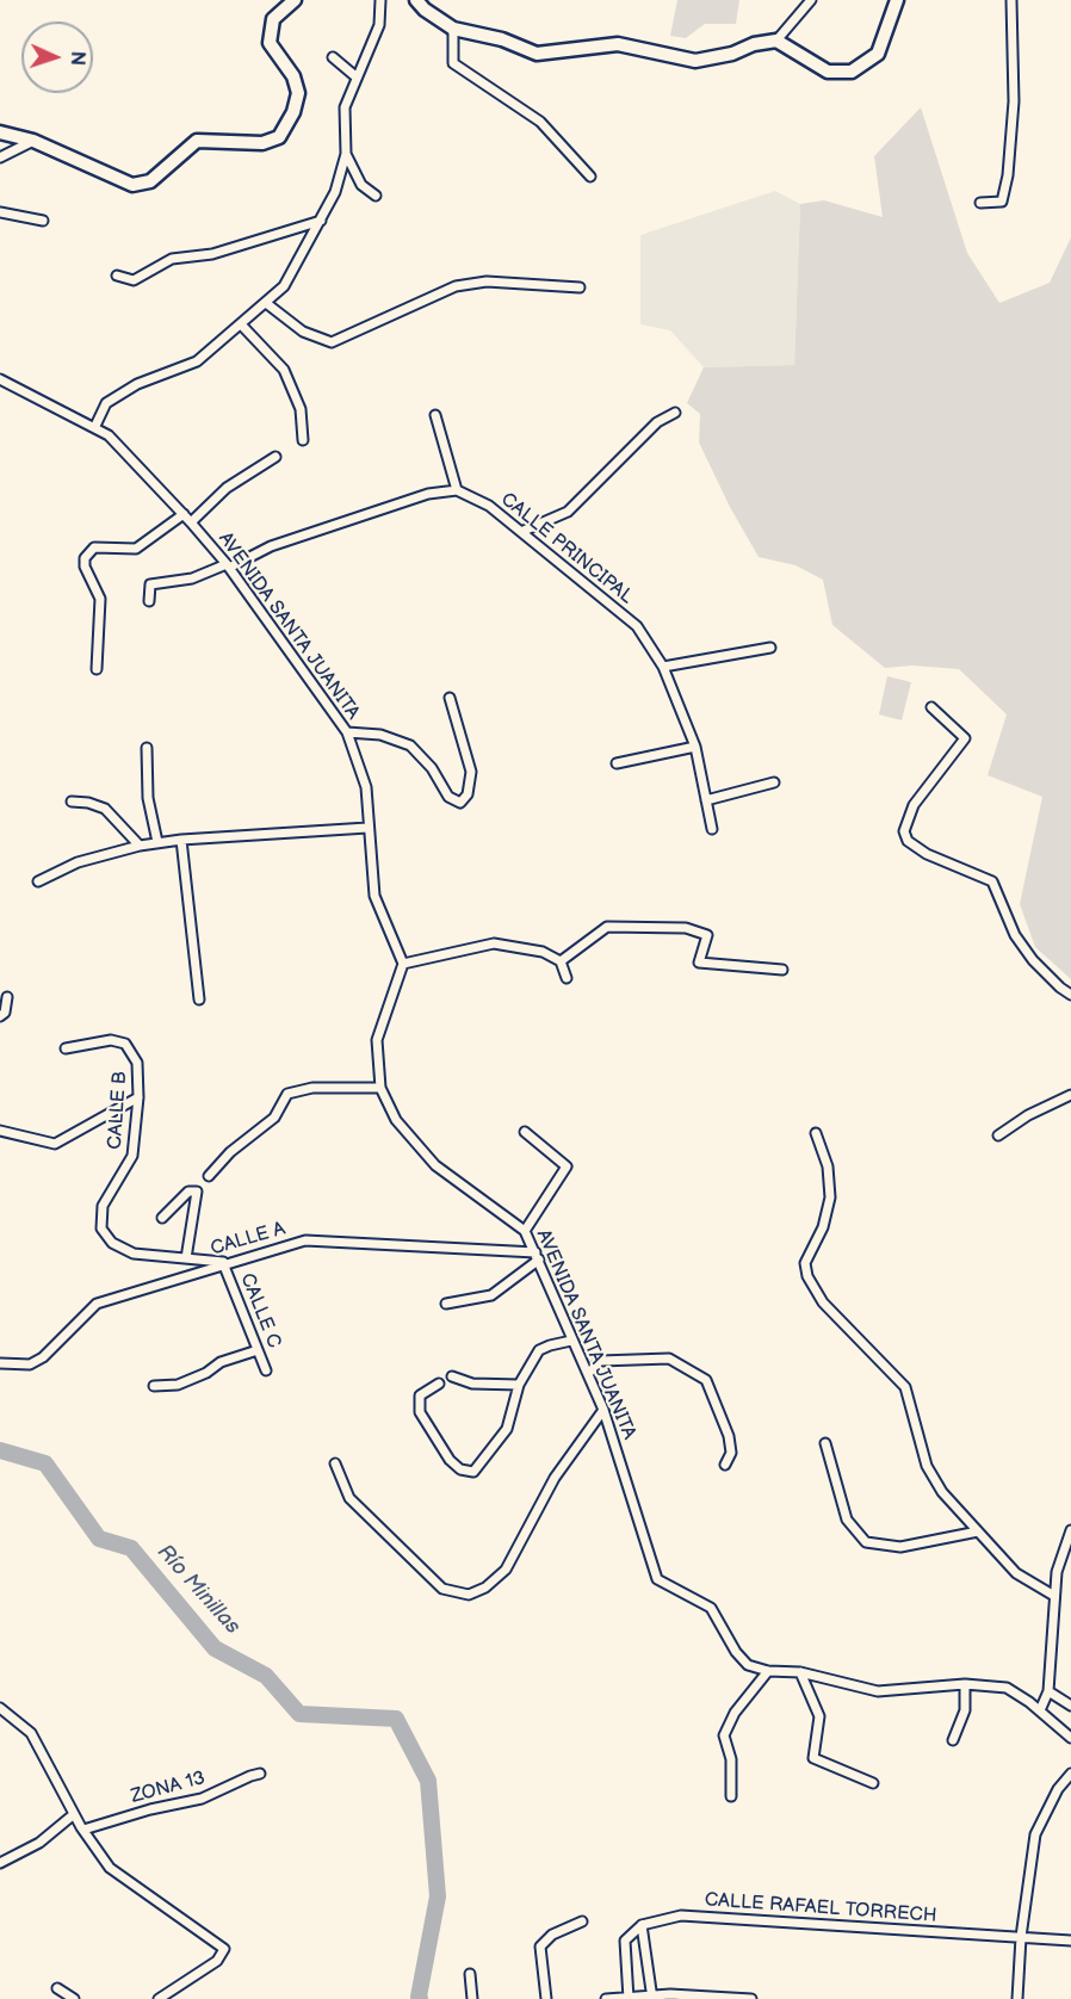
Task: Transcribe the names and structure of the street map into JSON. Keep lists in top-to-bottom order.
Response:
{
  "streets": {
    "street": [
      "CALLE PRINCIPAL",
      "AVENIDA SANTA JUANITA",
      "CALLE B",
      "CALLE A",
      "CALLE C",
      "ZONA 13",
      "CALLE RAFAEL TORRECH"
    ]
  },
  "crossings": [
    ["AVENIDA SANTA JUANITA", "CALLE A"],
    ["CALLE B", "CALLE A"],
    ["CALLE B", "CALLE C"],
    ["CALLE A", "CALLE C"]
  ],
  "water": ["Río Minillas"],
  "north": "right"
}
